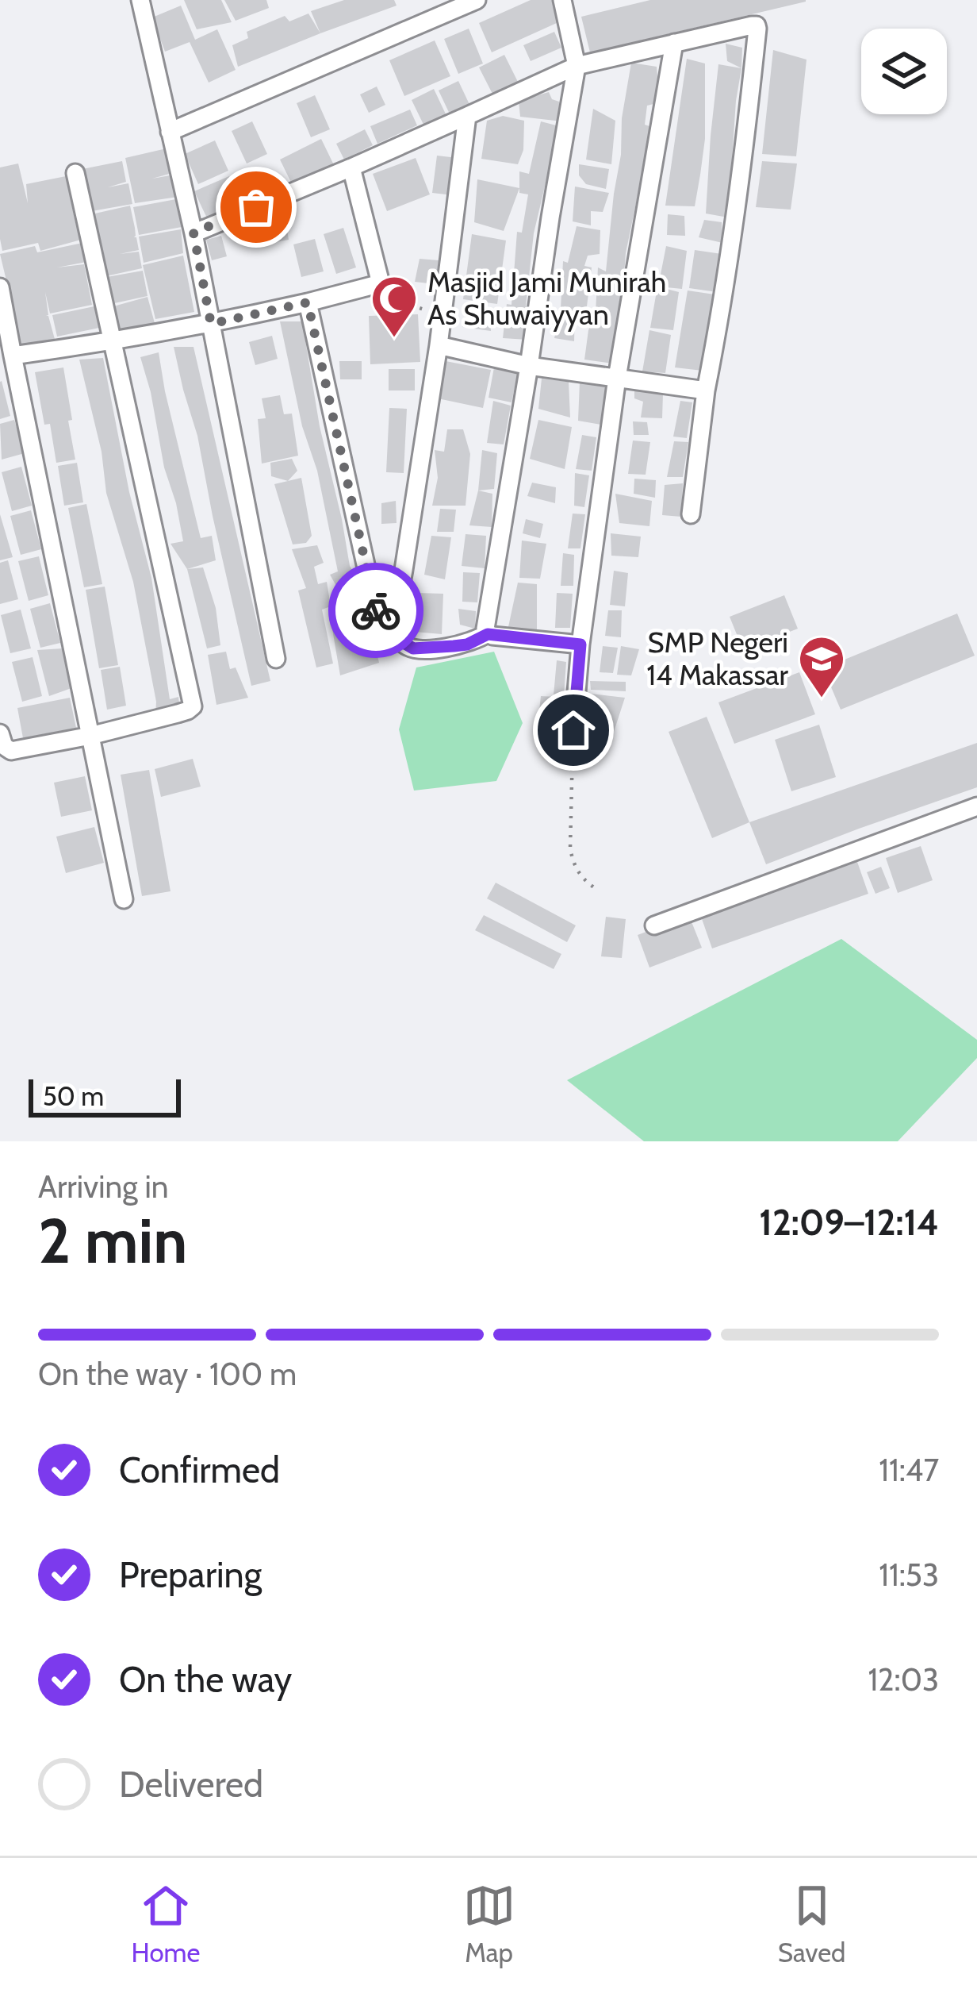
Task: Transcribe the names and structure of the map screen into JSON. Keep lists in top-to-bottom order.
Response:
{
  "places": {
    "mosque": ["Masjid Jami Munirah As Shuwaiyyan"],
    "school or university": ["SMP Negeri 14 Makassar"]
  },
  "scale_bar": "50 m",
  "page": {
    "scale": "50 m",
    "heading": ["2 min", "Arriving in", "12:09–12:14"],
    "bar": "On the way · 100 m",
    "list": [
      ["Confirmed", "11:47"],
      ["Preparing", "11:53"],
      ["On the way", "12:03"],
      "Delivered"
    ],
    "tabs": ["Home", "Map", "Saved"]
  }
}
